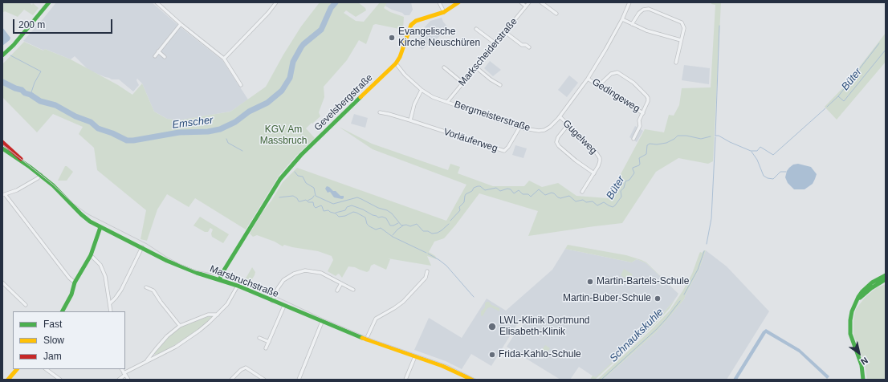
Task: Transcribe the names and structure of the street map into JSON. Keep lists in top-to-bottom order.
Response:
{
  "streets": {
    "street": [
      "Markscheiderstraße",
      "Gedingeweg",
      "Gevelsbergstraße",
      "Bergmeisterstraße",
      "Gugelweg",
      "Vorläuferweg",
      "Marsbruchstraße"
    ]
  },
  "crossings": [
    ["Markscheiderstraße", "Bergmeisterstraße"],
    ["Gedingeweg", "Bergmeisterstraße"],
    ["Gevelsbergstraße", "Bergmeisterstraße"],
    ["Gevelsbergstraße", "Marsbruchstraße"],
    ["Bergmeisterstraße", "Gugelweg"],
    ["Bergmeisterstraße", "Vorläuferweg"]
  ],
  "water": ["Büter", "Emscher", "Schnaukskuhle"],
  "parks": ["KGV Am Massbruch"],
  "places": [
    "Evangelische Kirche Neuschüren",
    "Martin-Bartels-Schule",
    "Martin-Buber-Schule",
    "LWL-Klinik Dortmund Elisabeth-Klinik",
    "Frida-Kahlo-Schule"
  ],
  "legend": ["Fast", "Slow", "Jam"],
  "scale_bar": "200 m",
  "north": "bottom right"
}
